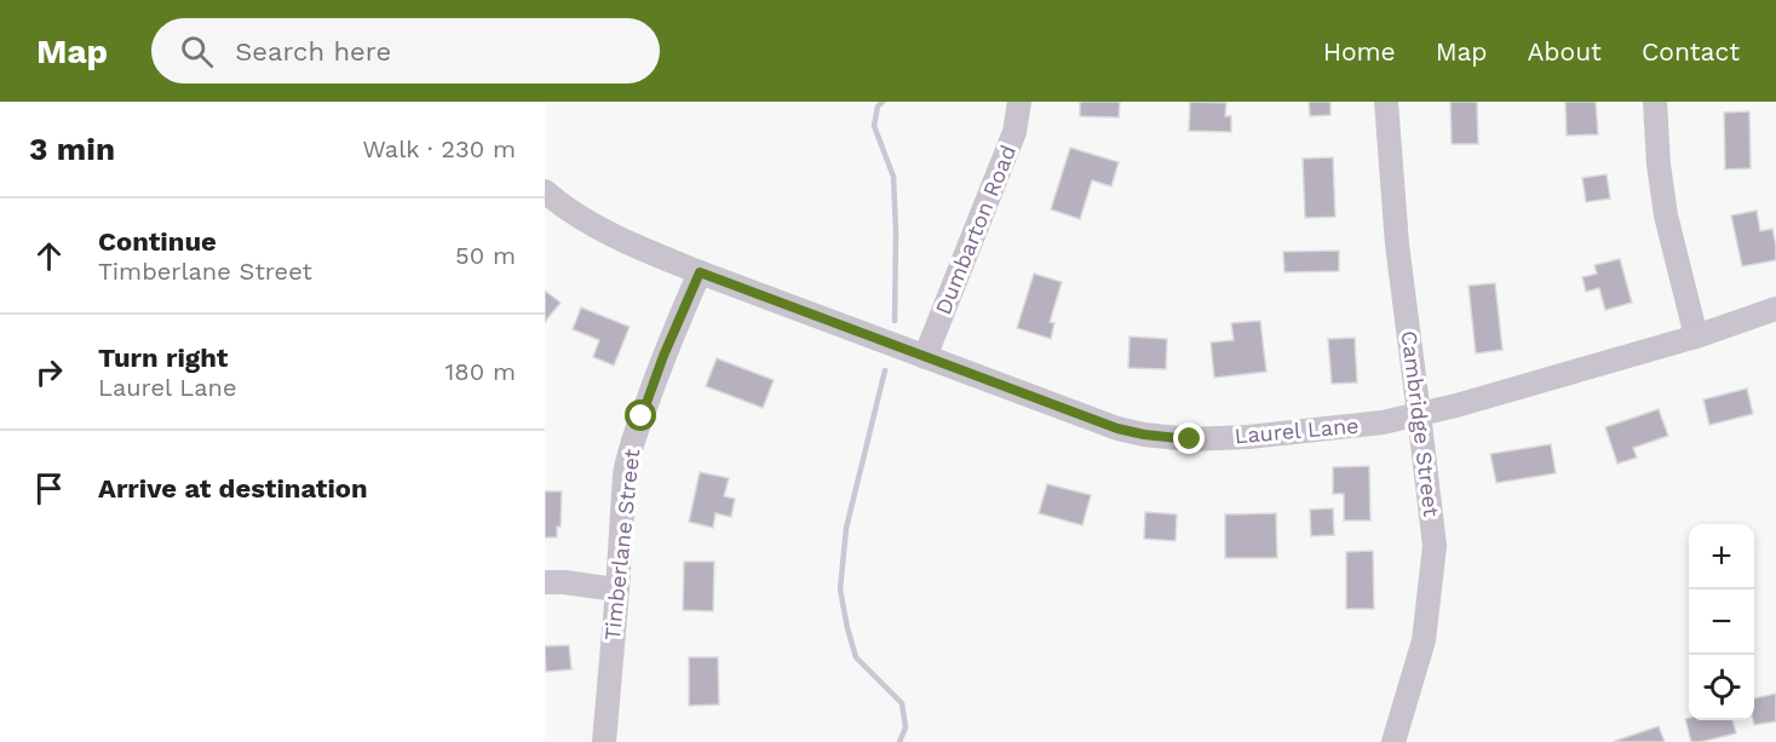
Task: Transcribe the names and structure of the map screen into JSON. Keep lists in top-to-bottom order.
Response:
{
  "streets": {
    "street": [
      "Dumbarton Road",
      "Cambridge Street",
      "Laurel Lane",
      "Timberlane Street"
    ]
  },
  "crossings": [
    ["Dumbarton Road", "Laurel Lane"],
    ["Cambridge Street", "Laurel Lane"],
    ["Laurel Lane", "Timberlane Street"]
  ],
  "page": {
    "header": "Map",
    "search": "Search here",
    "nav": [
      "Home",
      "Map",
      "About",
      "Contact"
    ],
    "heading": ["3 min", "Walk · 230 m"],
    "list": [
      ["Continue", "Timberlane Street", "50 m"],
      ["Turn right", "Laurel Lane", "180 m"],
      "Arrive at destination"
    ],
    "map_buttons": ["+", "−"]
  }
}
